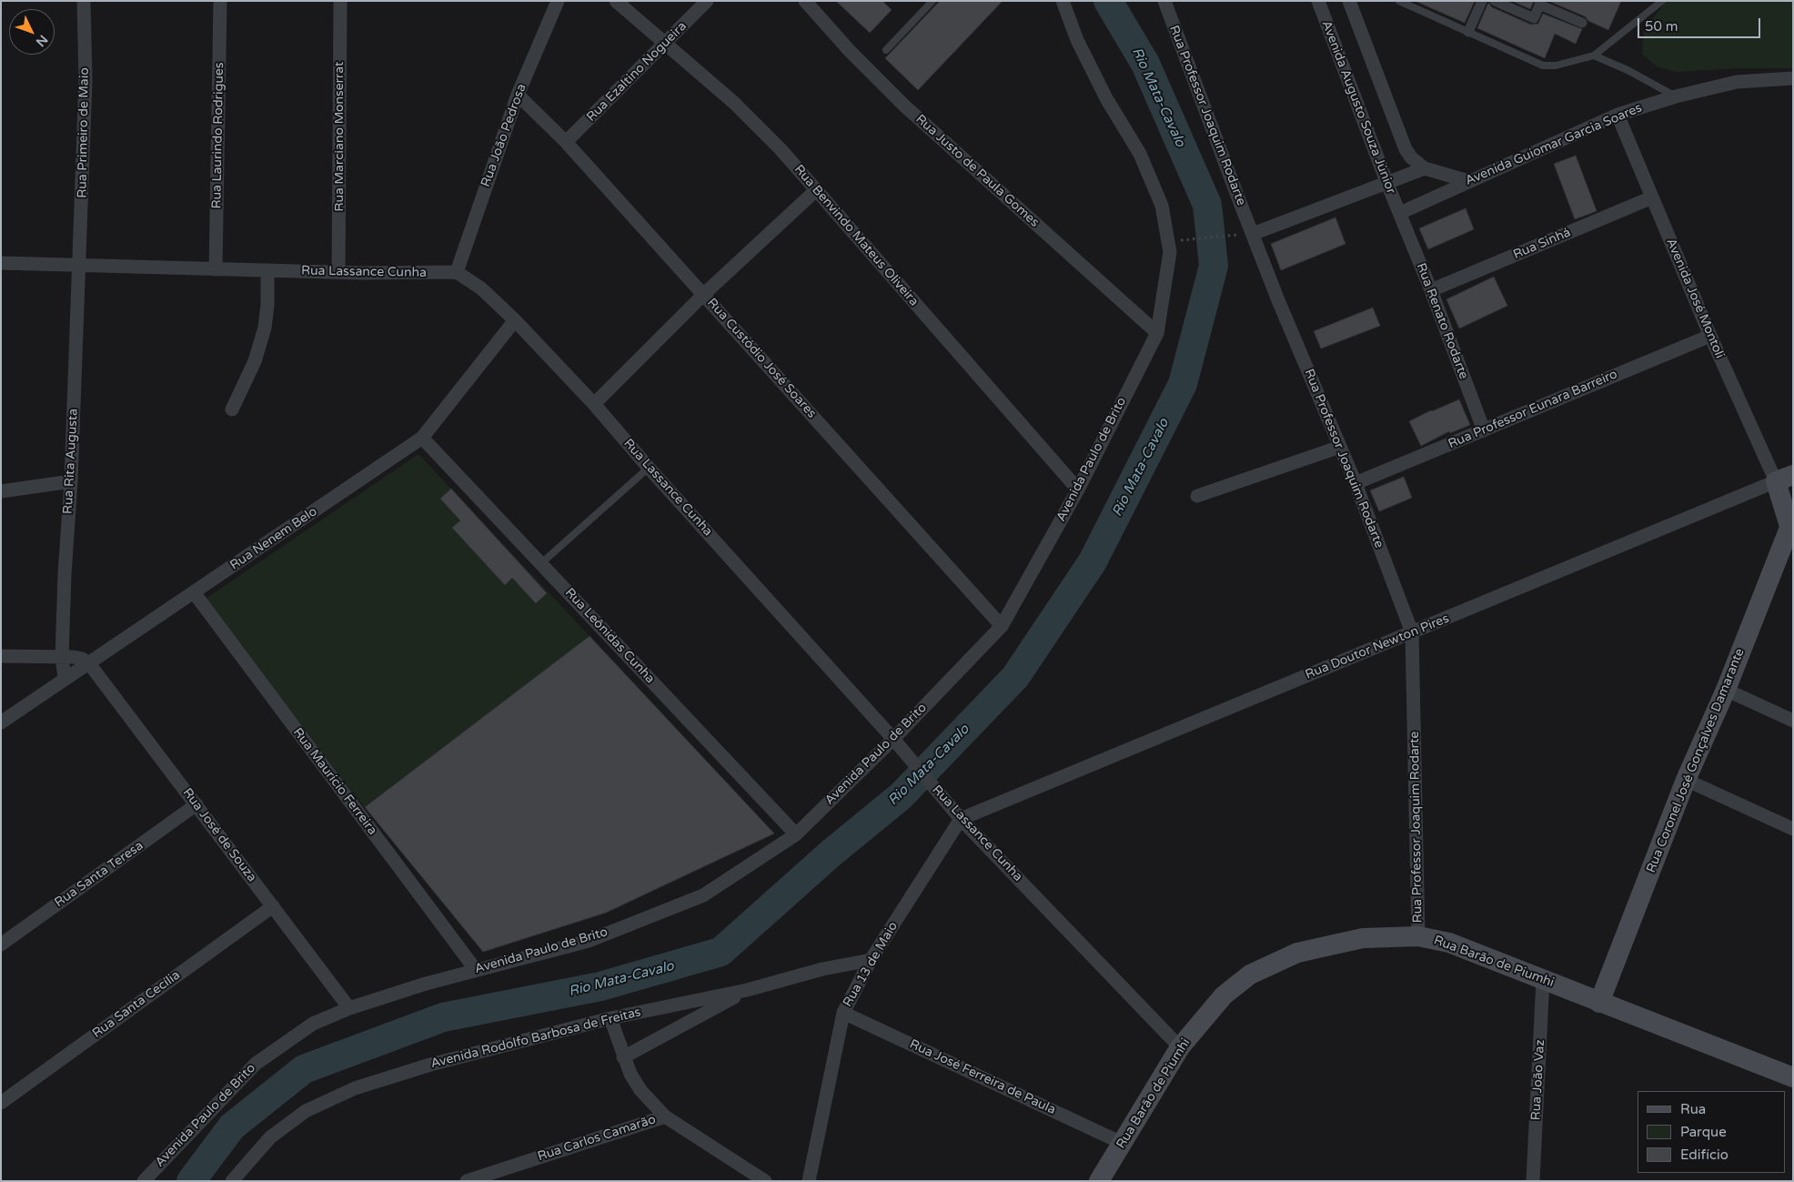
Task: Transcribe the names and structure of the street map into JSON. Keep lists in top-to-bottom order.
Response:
{
  "streets": {
    "main road": ["Rua Coronel José Gonçalves Damarante", "Rua Barão de Piumhi"],
    "street": [
      "Rua Ezaltino Nogueira",
      "Avenida Augusto Souza Júnior",
      "Rua Professor Joaquim Rodarte",
      "Rua Primeiro de Maio",
      "Rua Laurindo Rodrigues",
      "Rua João Pedrosa",
      "Rua Marciano Monserrat",
      "Avenida Guiomar Garcia Soares",
      "Rua Justo de Paula Gomes",
      "Rua Benvindo Mateus Oliveira",
      "Rua Sinhá",
      "Rua Lassance Cunha",
      "Avenida José Montoli",
      "Rua Renato Rodarte",
      "Rua Custódio José Soares",
      "Rua Professor Eunara Barreiro",
      "Avenida Paulo de Brito",
      "Rua Rita Augusta",
      "Rua Nenem Belo",
      "Rua Leônidas Cunha",
      "Rua Doutor Newton Pires",
      "Rua Maurício Ferreira",
      "Rua José de Souza",
      "Rua Santa Teresa",
      "Rua 13 de Maio",
      "Rua Santa Cecília",
      "Avenida Rodolfo Barbosa de Freitas",
      "Rua José Ferreira de Paula",
      "Rua João Vaz",
      "Rua Carlos Camarão"
    ]
  },
  "crossings": [
    ["Rua Ezaltino Nogueira", "Rua Benvindo Mateus Oliveira"],
    ["Rua Ezaltino Nogueira", "Rua Custódio José Soares"],
    ["Avenida Augusto Souza Júnior", "Avenida Guiomar Garcia Soares"],
    ["Avenida Augusto Souza Júnior", "Rua Renato Rodarte"],
    ["Rua Professor Joaquim Rodarte", "Rua Professor Eunara Barreiro"],
    ["Rua Professor Joaquim Rodarte", "Rua Doutor Newton Pires"],
    ["Rua Professor Joaquim Rodarte", "Rua Barão de Piumhi"],
    ["Rua Primeiro de Maio", "Rua Lassance Cunha"],
    ["Rua Primeiro de Maio", "Rua Rita Augusta"],
    ["Rua Laurindo Rodrigues", "Rua Lassance Cunha"],
    ["Rua João Pedrosa", "Rua Lassance Cunha"],
    ["Rua João Pedrosa", "Rua Custódio José Soares"],
    ["Rua Marciano Monserrat", "Rua Lassance Cunha"],
    ["Avenida Guiomar Garcia Soares", "Avenida José Montoli"],
    ["Avenida Guiomar Garcia Soares", "Rua Renato Rodarte"],
    ["Rua Justo de Paula Gomes", "Avenida Paulo de Brito"],
    ["Rua Benvindo Mateus Oliveira", "Avenida Paulo de Brito"],
    ["Rua Sinhá", "Avenida José Montoli"],
    ["Rua Sinhá", "Rua Renato Rodarte"],
    ["Rua Lassance Cunha", "Avenida Paulo de Brito"],
    ["Rua Lassance Cunha", "Rua Rita Augusta"],
    ["Rua Lassance Cunha", "Rua Nenem Belo"],
    ["Rua Lassance Cunha", "Rua Doutor Newton Pires"],
    ["Rua Lassance Cunha", "Rua Barão de Piumhi"],
    ["Rua Lassance Cunha", "Rua 13 de Maio"],
    ["Avenida José Montoli", "Rua Professor Eunara Barreiro"],
    ["Avenida José Montoli", "Rua Doutor Newton Pires"],
    ["Rua Renato Rodarte", "Rua Professor Eunara Barreiro"],
    ["Rua Custódio José Soares", "Avenida Paulo de Brito"],
    ["Avenida Paulo de Brito", "Rua Leônidas Cunha"],
    ["Avenida Paulo de Brito", "Rua Maurício Ferreira"],
    ["Avenida Paulo de Brito", "Rua José de Souza"],
    ["Rua Rita Augusta", "Rua Nenem Belo"],
    ["Rua Nenem Belo", "Rua Leônidas Cunha"],
    ["Rua Nenem Belo", "Rua Maurício Ferreira"],
    ["Rua Nenem Belo", "Rua José de Souza"],
    ["Rua Doutor Newton Pires", "Rua 13 de Maio"],
    ["Rua Coronel José Gonçalves Damarante", "Rua Barão de Piumhi"],
    ["Rua José de Souza", "Rua Santa Teresa"],
    ["Rua José de Souza", "Rua Santa Cecília"],
    ["Rua Barão de Piumhi", "Rua José Ferreira de Paula"],
    ["Rua Barão de Piumhi", "Rua João Vaz"],
    ["Rua 13 de Maio", "Avenida Rodolfo Barbosa de Freitas"],
    ["Rua 13 de Maio", "Rua José Ferreira de Paula"]
  ],
  "water": ["Rio Mata-Cavalo"],
  "legend": ["Rua", "Parque", "Edifício"],
  "scale_bar": "50 m",
  "north": "bottom right"
}
